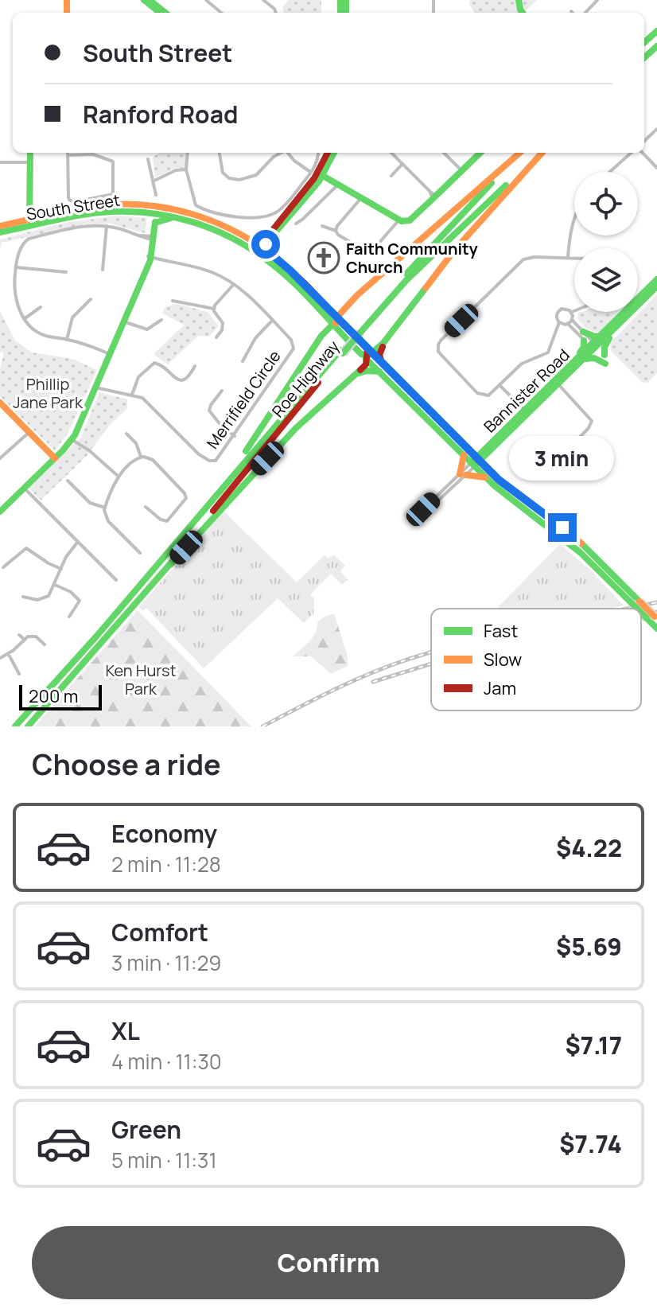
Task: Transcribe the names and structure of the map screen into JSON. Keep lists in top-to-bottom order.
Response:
{
  "streets": {
    "main road": ["South Street", "Roe Highway", "Bannister Road"],
    "street": ["Merrifield Circle"]
  },
  "crossings": [
    ["South Street", "Bannister Road"]
  ],
  "parks": ["Phillip Jane Park", "Ken Hurst Park"],
  "places": {
    "church": ["Faith Community Church"]
  },
  "legend": ["Fast", "Slow", "Jam"],
  "scale_bar": "200 m",
  "page": {
    "banner": ["South Street", "Ranford Road"],
    "bubble": "3 min",
    "scale": "200 m",
    "heading": "Choose a ride",
    "list": [
      {
        "name": "Economy",
        "note": "2 min · 11:28",
        "value": "$4.22"
      },
      {
        "name": "Comfort",
        "note": "3 min · 11:29",
        "value": "$5.69"
      },
      {
        "name": "XL",
        "note": "4 min · 11:30",
        "value": "$7.17"
      },
      {
        "name": "Green",
        "note": "5 min · 11:31",
        "value": "$7.74"
      }
    ],
    "buttons": "Confirm"
  }
}
